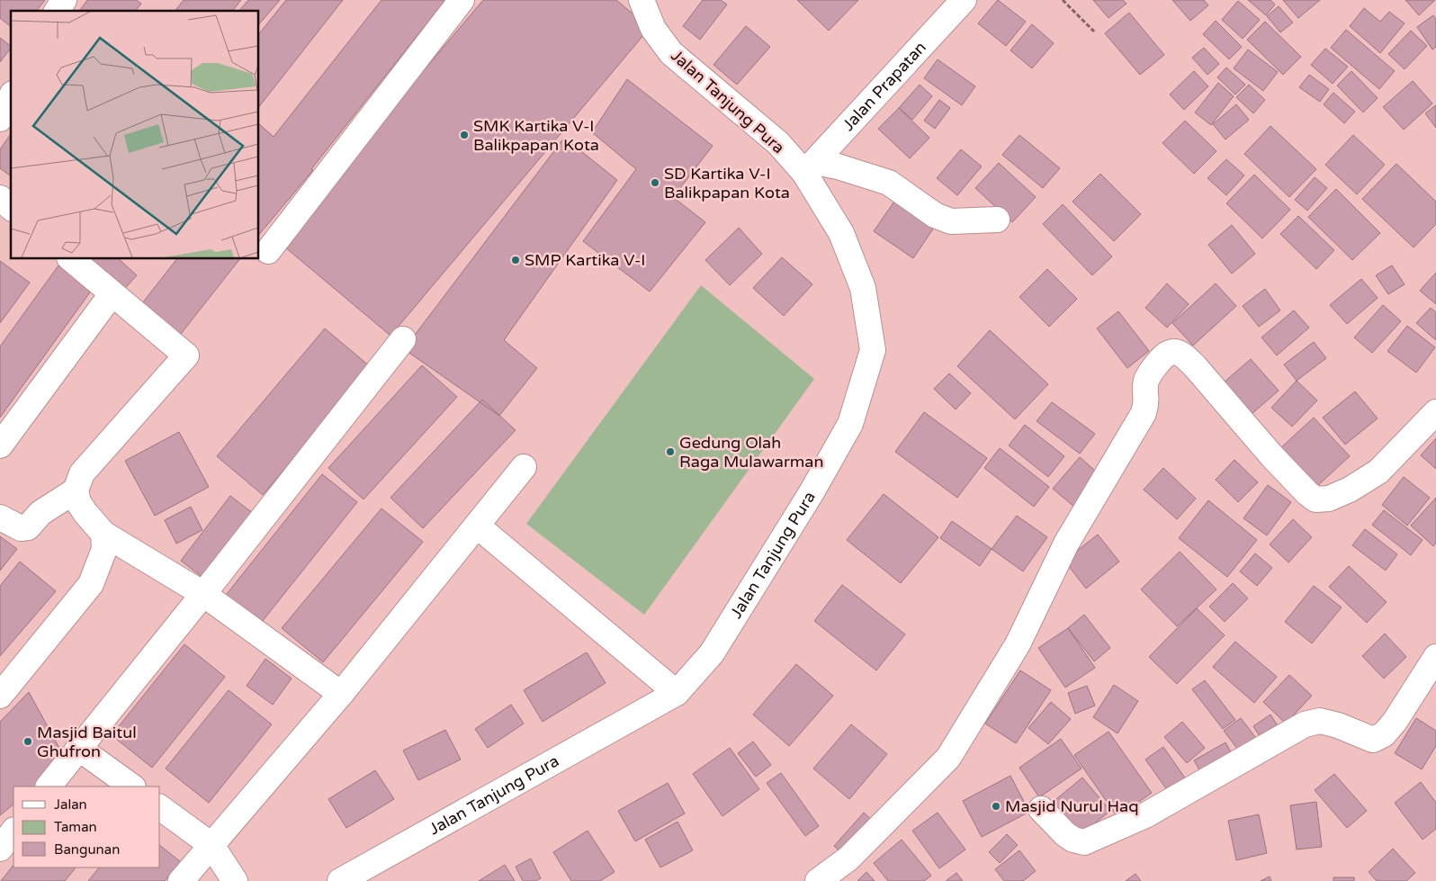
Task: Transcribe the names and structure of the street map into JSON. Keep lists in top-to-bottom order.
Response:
{
  "streets": {
    "street": ["Jalan Prapatan", "Jalan Tanjung Pura"]
  },
  "crossings": [
    ["Jalan Prapatan", "Jalan Tanjung Pura"]
  ],
  "places": [
    "SMK Kartika V-I Balikpapan Kota",
    "SD Kartika V-I Balikpapan Kota",
    "SMP Kartika V-I",
    "Gedung Olah Raga Mulawarman",
    "Masjid Baitul Ghufron",
    "Masjid Nurul Haq"
  ],
  "legend": ["Jalan", "Taman", "Bangunan"]
}
